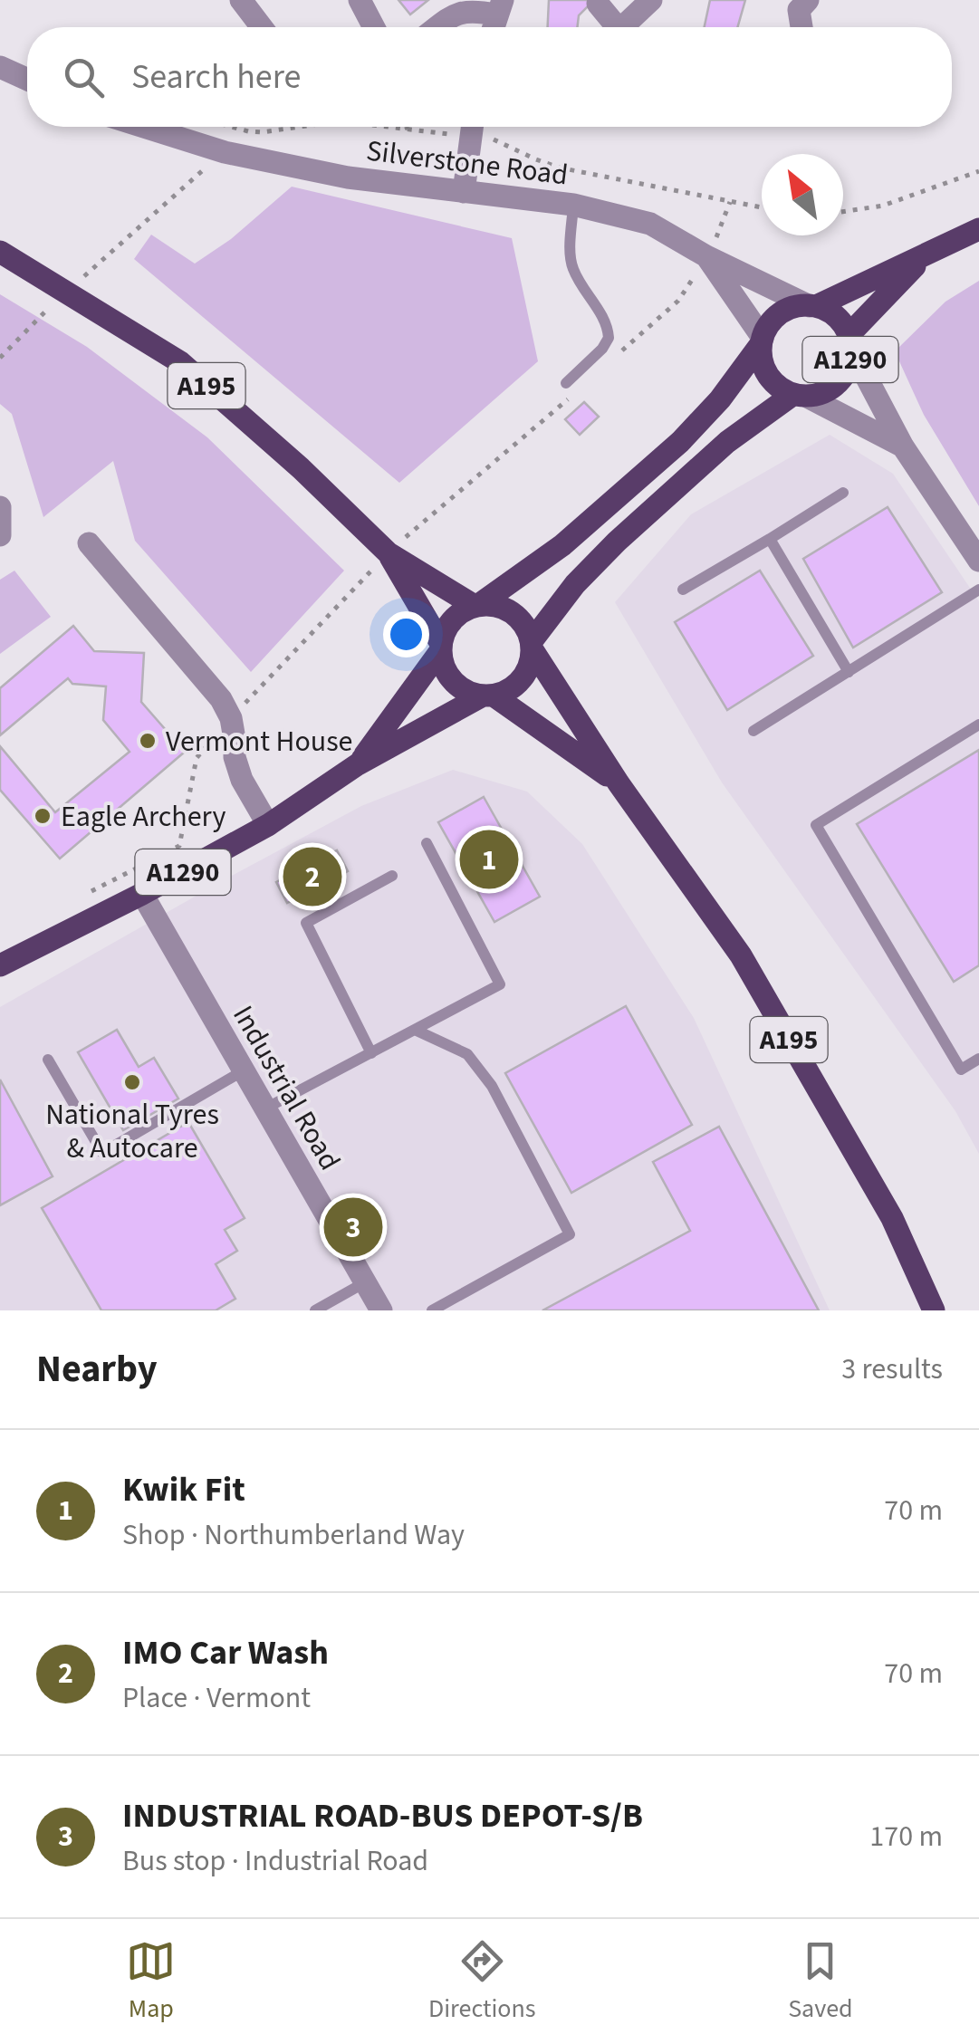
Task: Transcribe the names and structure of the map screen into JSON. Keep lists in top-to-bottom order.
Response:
{
  "streets": {
    "main road": ["A1290", "A195"],
    "street": ["Silverstone Road", "Industrial Road"]
  },
  "crossings": [
    ["Silverstone Road", "A1290"],
    ["A1290", "A195"],
    ["A1290", "Industrial Road"]
  ],
  "places": ["Vermont House", "Eagle Archery", "National Tyres & Autocare"],
  "north": "top left",
  "page": {
    "search": "Search here",
    "pins": ["1", "2", "3"],
    "heading": ["Nearby", "3 results"],
    "list": [
      {
        "mark": "1",
        "name": "Kwik Fit",
        "note": "Shop · Northumberland Way",
        "value": "70 m"
      },
      {
        "mark": "2",
        "name": "IMO Car Wash",
        "note": "Place · Vermont",
        "value": "70 m"
      },
      {
        "mark": "3",
        "name": "INDUSTRIAL ROAD-BUS DEPOT-S/B",
        "note": "Bus stop · Industrial Road",
        "value": "170 m"
      }
    ],
    "nav": ["Map", "Directions", "Saved"]
  }
}
